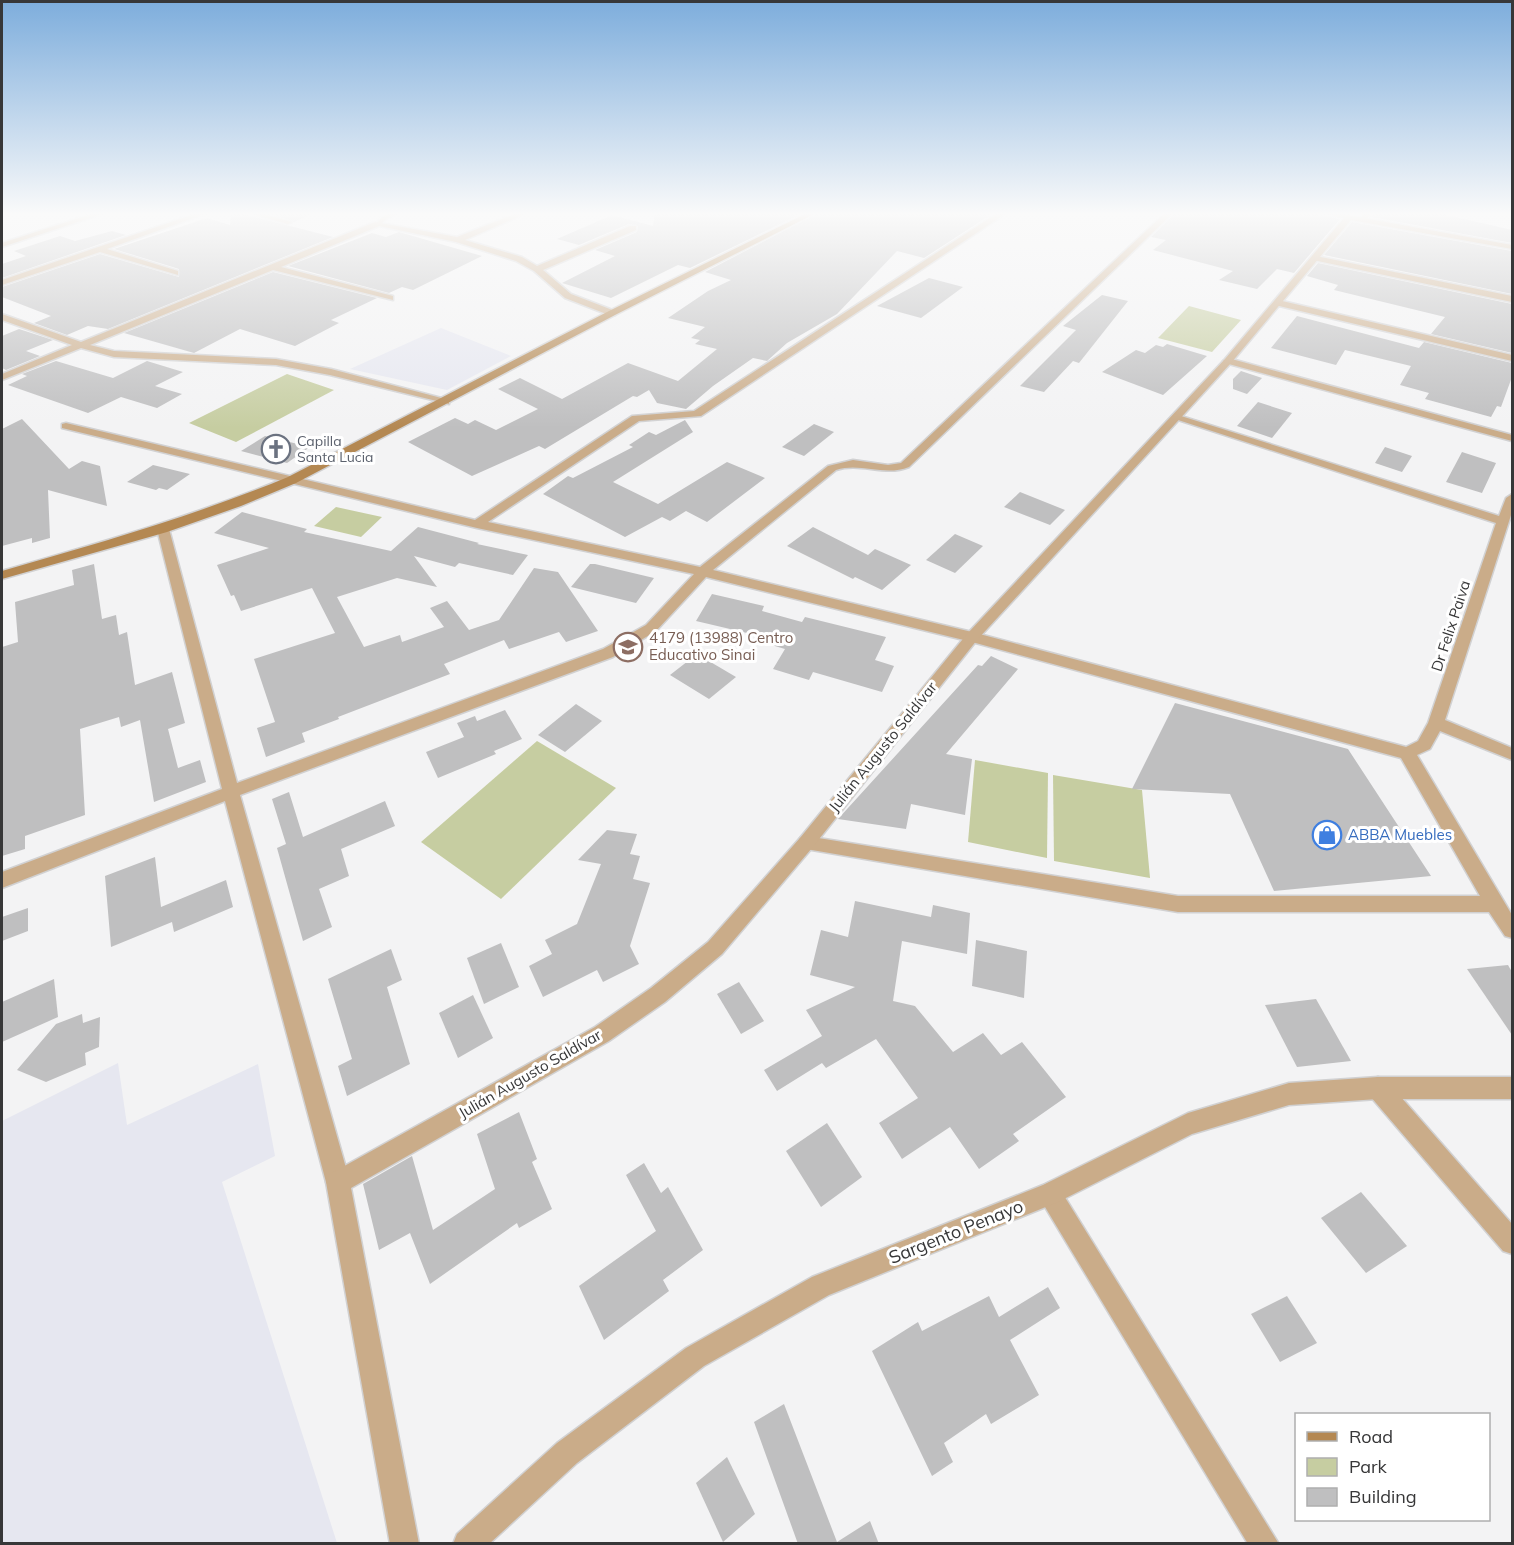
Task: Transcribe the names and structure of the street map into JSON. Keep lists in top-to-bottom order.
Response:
{
  "streets": {
    "street": ["Dr Felix Paiva", "Julián Augusto Saldívar", "Sargento Penayo"]
  },
  "places": {
    "church": ["Capilla Santa Lucia"],
    "school or university": ["4179 (13988) Centro Educativo Sinai"],
    "shop": ["ABBA Muebles"]
  },
  "legend": ["Road", "Park", "Building"]
}
